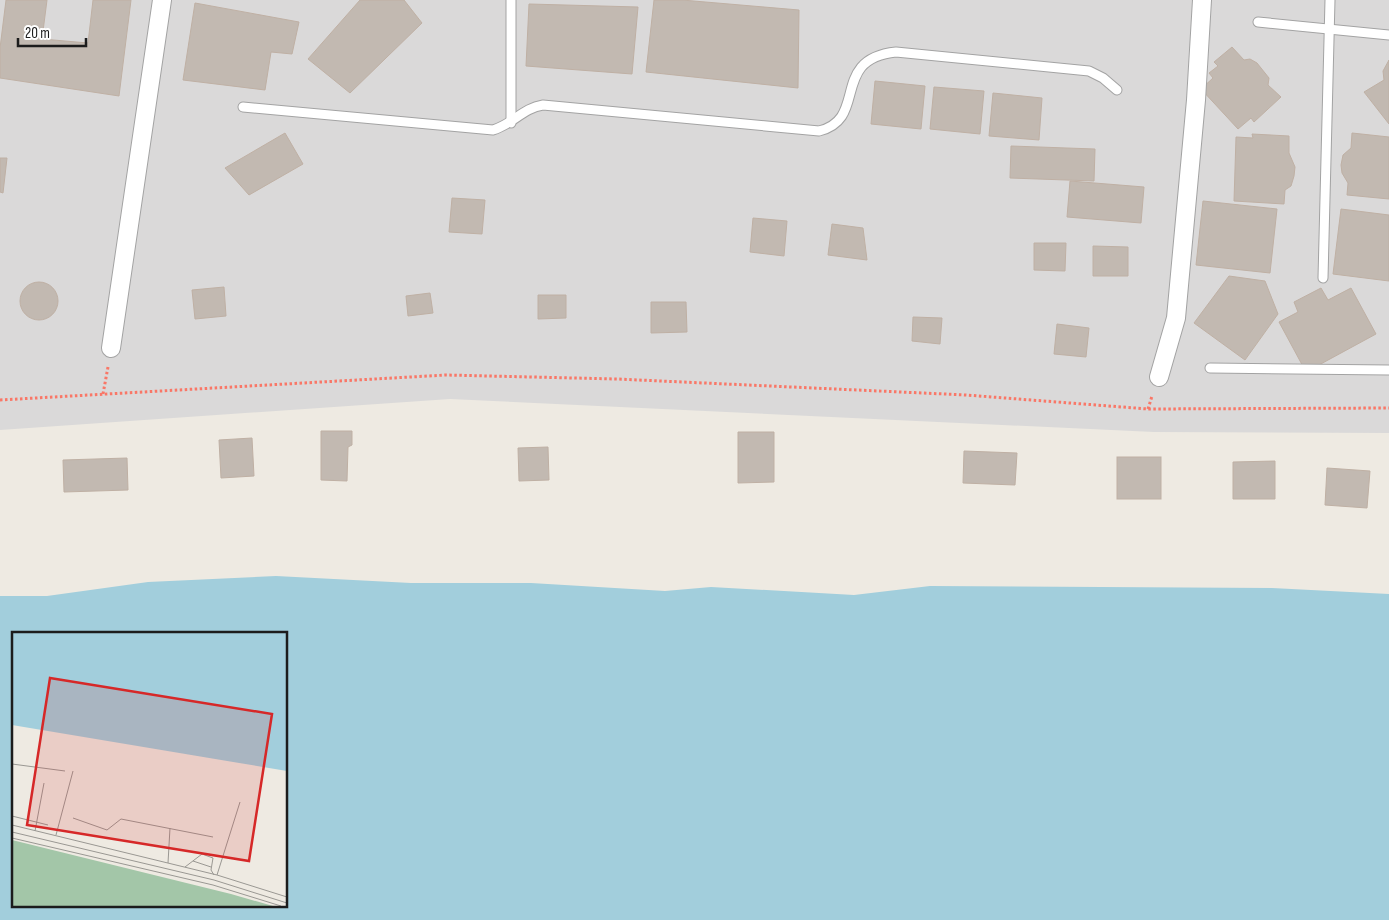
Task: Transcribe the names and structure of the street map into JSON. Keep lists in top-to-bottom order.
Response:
{
  "scale_bar": "20 m"
}
